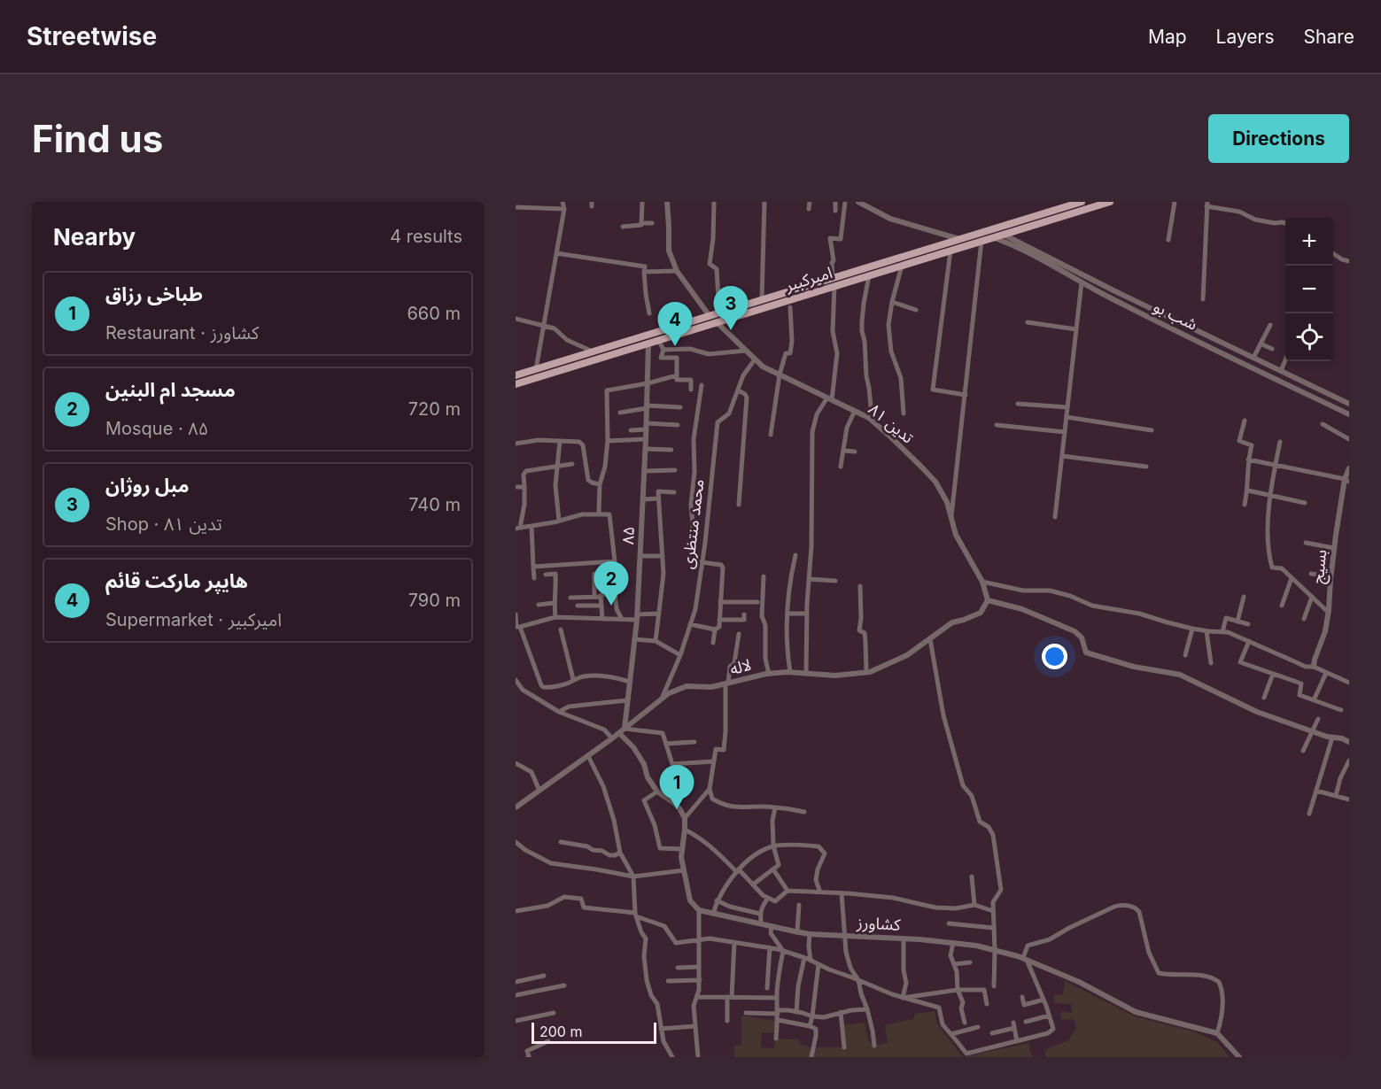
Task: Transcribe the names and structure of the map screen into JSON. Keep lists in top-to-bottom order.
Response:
{
  "streets": {
    "main road": ["امیرکبیر"],
    "street": [
      "شب بو",
      "تدین ۸۱",
      "محمد منتظری",
      "۸۵",
      "بسیج",
      "لاله",
      "کشاورز"
    ]
  },
  "crossings": [
    ["امیرکبیر", "شب بو"],
    ["امیرکبیر", "تدین ۸۱"],
    ["امیرکبیر", "۸۵"],
    ["تدین ۸۱", "محمد منتظری"],
    ["تدین ۸۱", "لاله"],
    ["محمد منتظری", "لاله"],
    ["۸۵", "لاله"]
  ],
  "scale_bar": "200 m",
  "page": {
    "header": "Streetwise",
    "nav": ["Map", "Layers", "Share"],
    "buttons": "Directions",
    "title": "Find us",
    "heading": ["Nearby", "4 results"],
    "map_buttons": ["+", "−"],
    "list": [
      {
        "mark": "1",
        "name": "طباخی رزاق",
        "note": "Restaurant · کشاورز",
        "value": "660 m"
      },
      {
        "mark": "2",
        "name": "مسجد ام البنین",
        "note": "Mosque · ۸۵",
        "value": "720 m"
      },
      {
        "mark": "3",
        "name": "مبل روژان",
        "note": "Shop · تدین ۸۱",
        "value": "740 m"
      },
      {
        "mark": "4",
        "name": "هایپر مارکت قائم",
        "note": "Supermarket · امیرکبیر",
        "value": "790 m"
      }
    ],
    "pins": [
      "3",
      "4",
      "2",
      "1"
    ],
    "scale": "200 m"
  }
}
